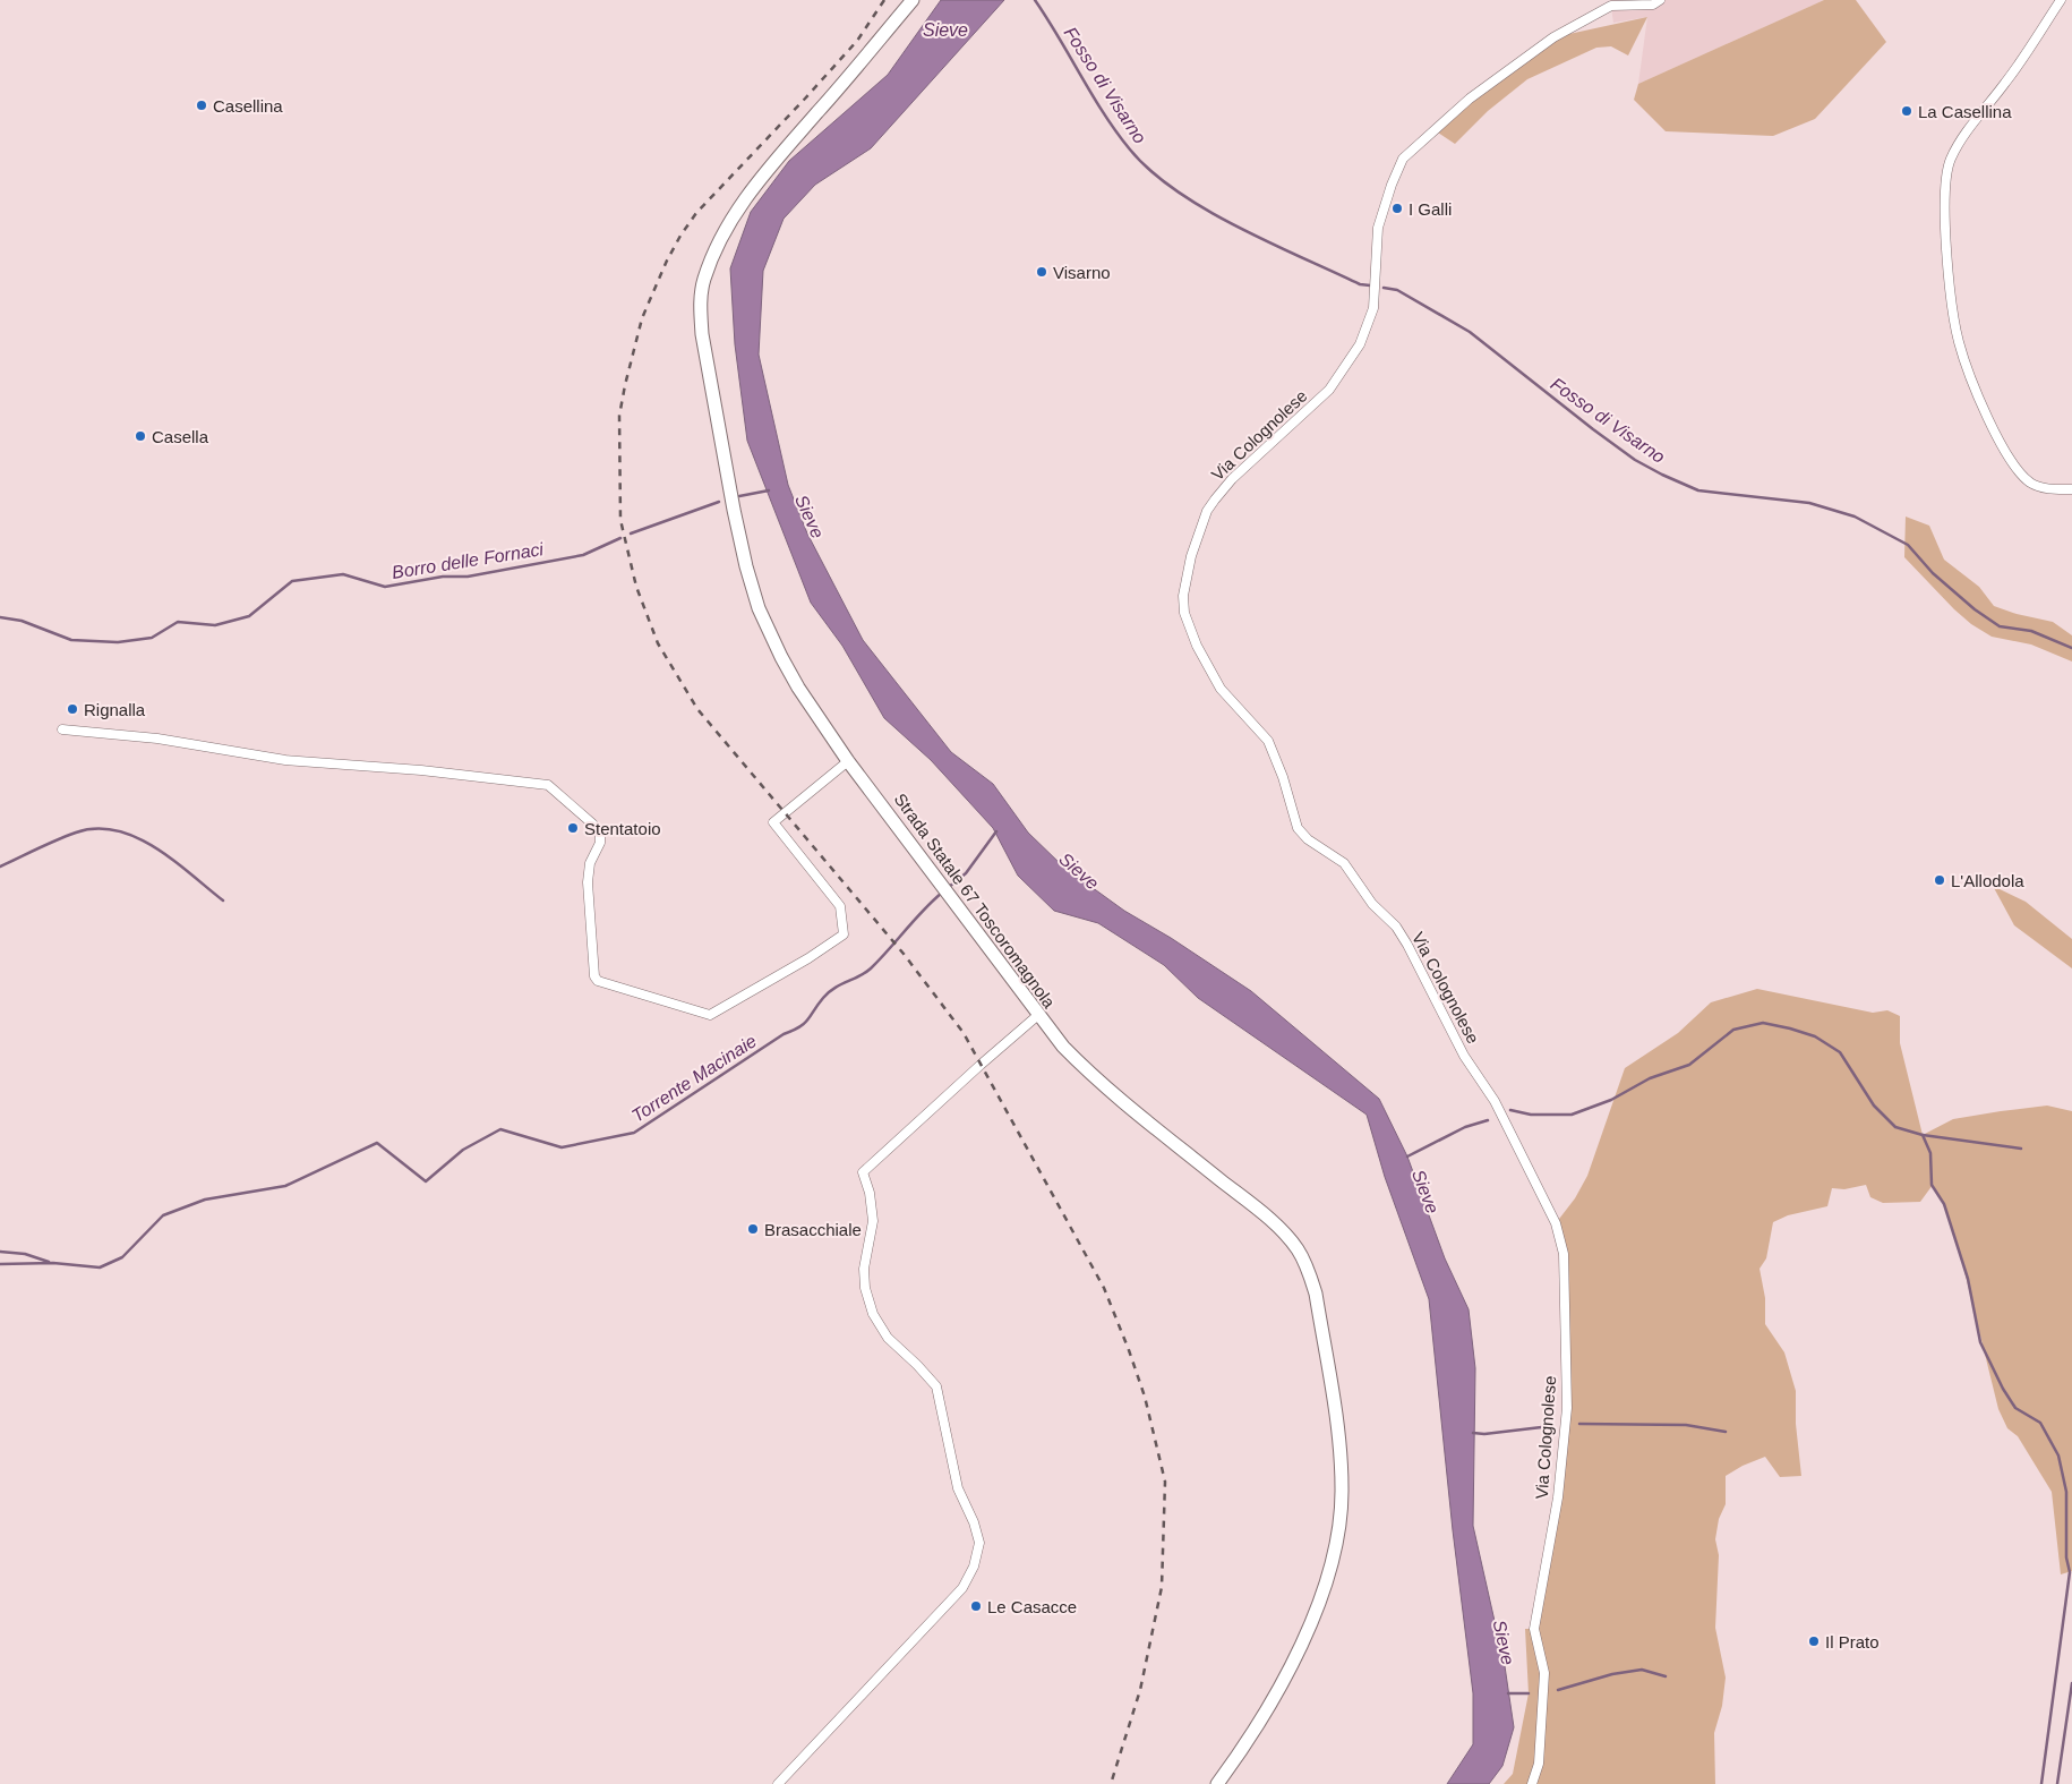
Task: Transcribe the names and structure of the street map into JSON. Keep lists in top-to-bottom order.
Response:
{
  "streets": {
    "main road": ["Strada Statale 67 Toscoromagnola"],
    "street": ["Via Colognolese"]
  },
  "water": [
    "Sieve",
    "Fosso di Visarno",
    "Borro delle Fornaci",
    "Torrente Macinaie"
  ],
  "places": [
    "Casellina",
    "La Casellina",
    "I Galli",
    "Visarno",
    "Casella",
    "Rignalla",
    "Stentatoio",
    "L'Allodola",
    "Brasacchiale",
    "Le Casacce",
    "Il Prato"
  ]
}
